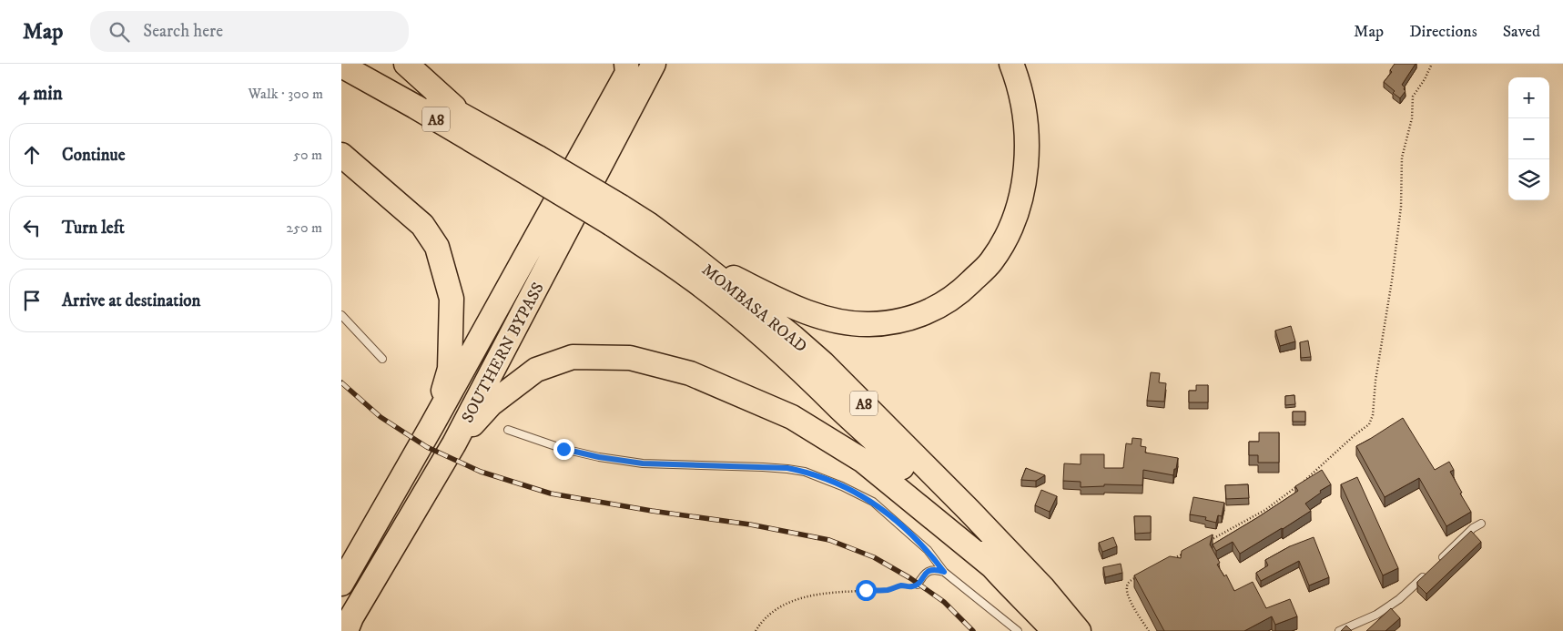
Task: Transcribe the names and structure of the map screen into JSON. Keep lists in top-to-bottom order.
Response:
{
  "streets": {
    "highway": ["A8", "MOMBASA ROAD", "SOUTHERN BYPASS"]
  },
  "page": {
    "header": "Map",
    "search": "Search here",
    "nav": ["Map", "Directions", "Saved"],
    "heading": ["4 min", "Walk · 300 m"],
    "map_buttons": ["+", "−"],
    "list": [
      ["Continue", "50 m"],
      ["Turn left", "250 m"],
      "Arrive at destination"
    ]
  }
}
